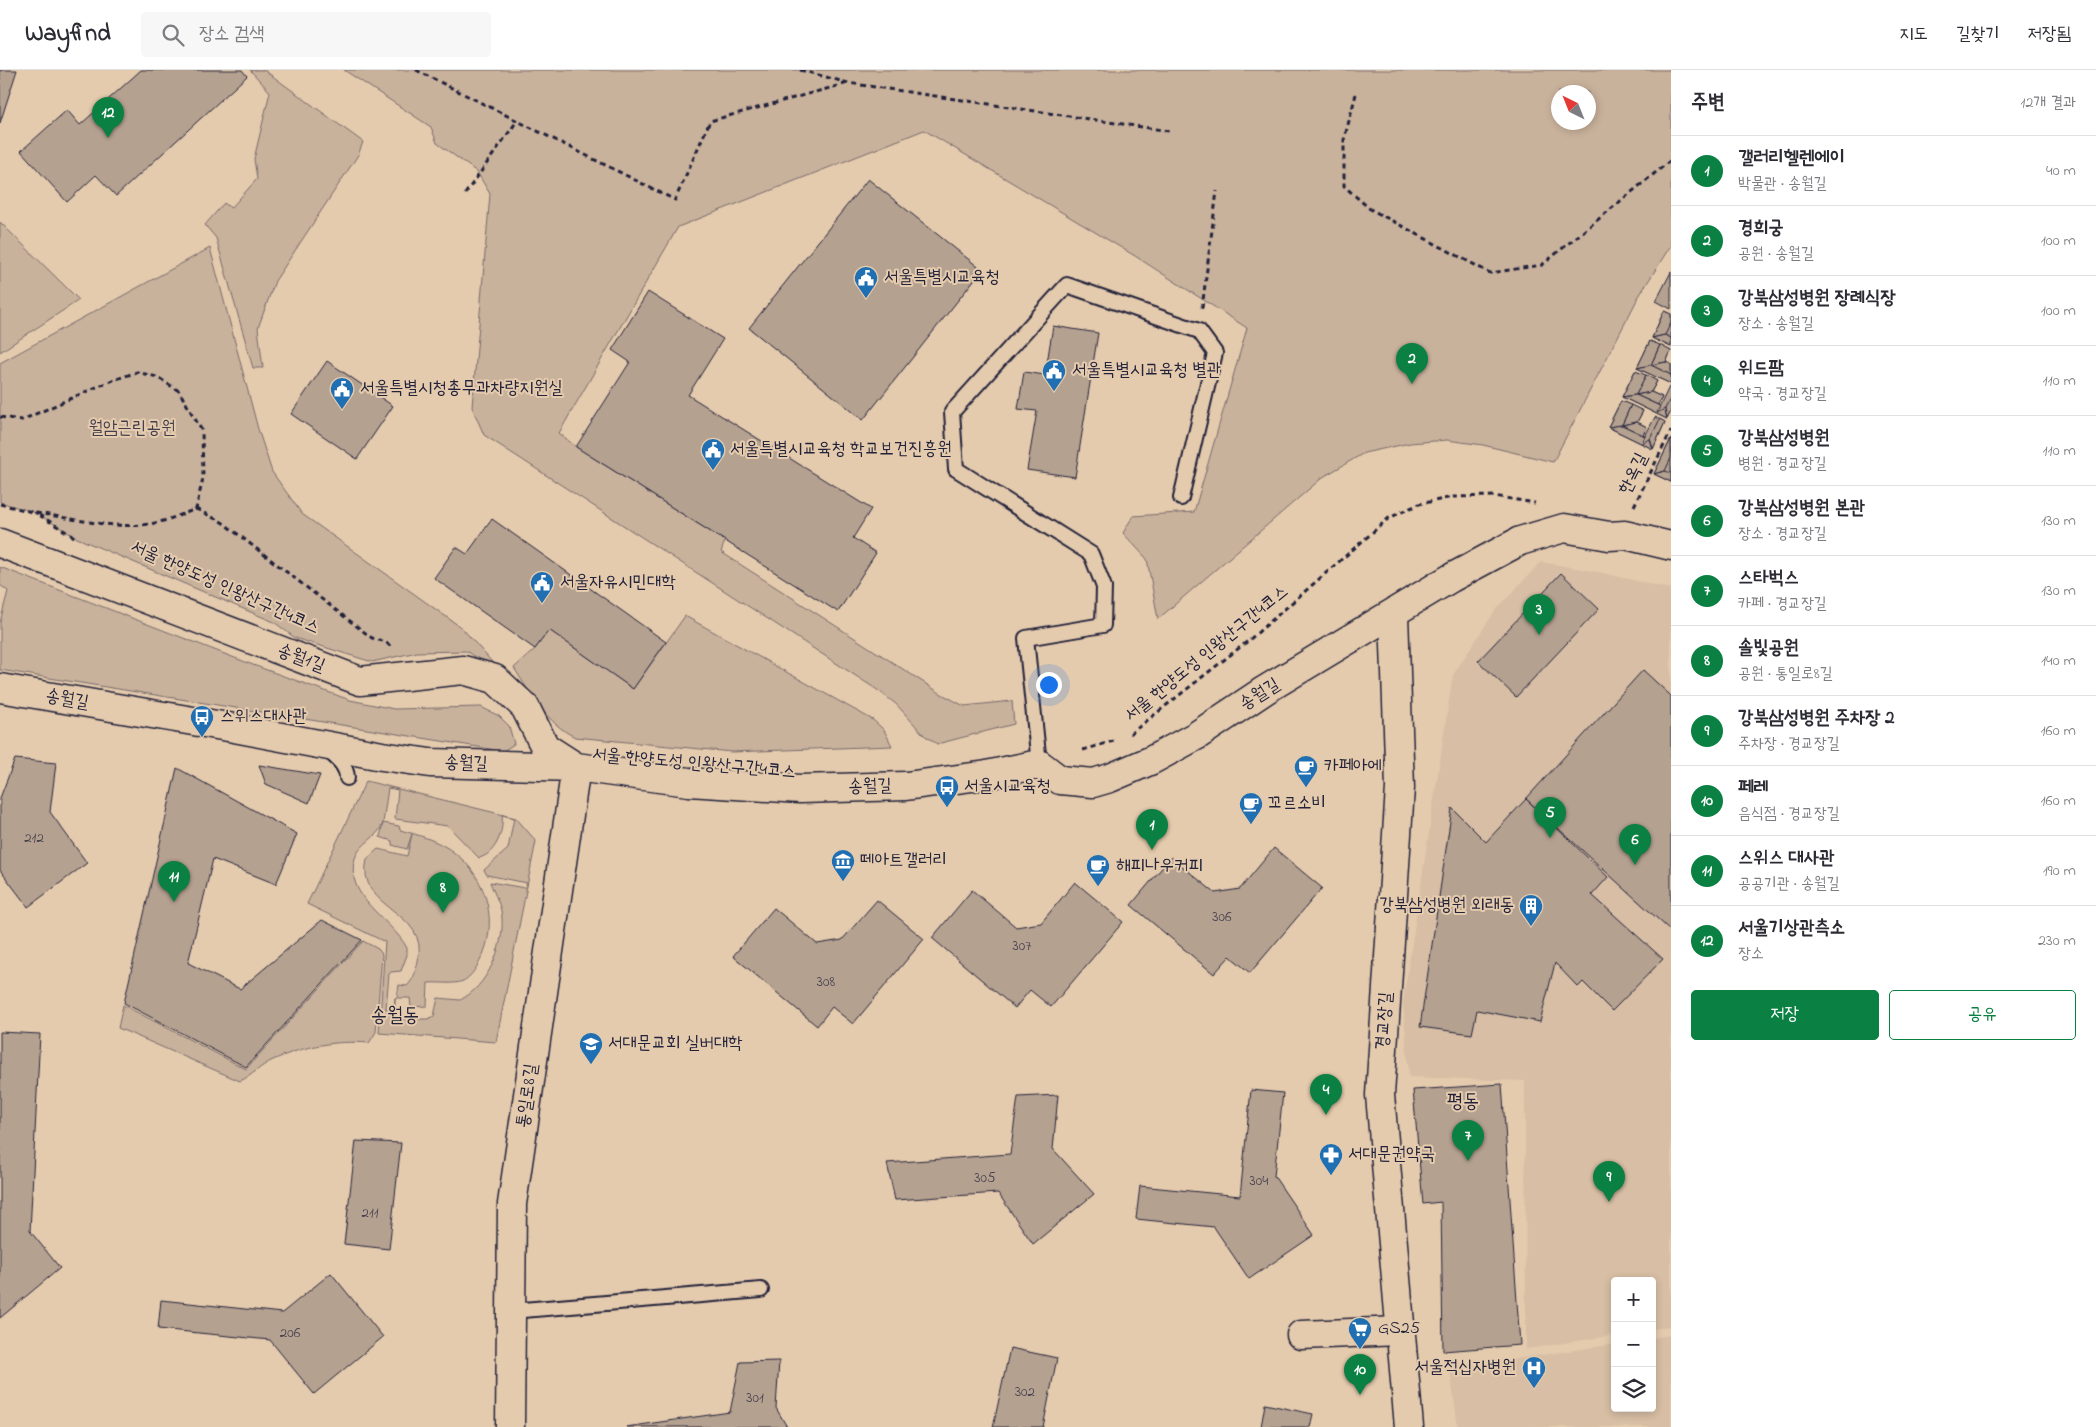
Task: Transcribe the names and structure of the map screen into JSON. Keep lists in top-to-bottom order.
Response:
{
  "streets": {
    "street": [
      "송월1길",
      "송월길",
      "경교장길",
      "통일로8길"
    ],
    "path": ["한옥길", "서울 한양도성 인왕산구간4코스"]
  },
  "crossings": [
    ["서울 한양도성 인왕산구간4코스", "송월길"],
    ["송월1길", "송월길"],
    ["송월1길", "통일로8길"],
    ["송월길", "경교장길"],
    ["송월길", "통일로8길"]
  ],
  "districts": ["송월동", "평동"],
  "parks": ["월암근린공원"],
  "places": {
    "public building": [
      "서울특별시교육청",
      "서울특별시교육청 별관",
      "서울특별시청총무과차량지원실",
      "서울특별시교육청 학교보건진흥원",
      "서울자유시민대학"
    ],
    "bus stop": ["스위스대사관", "서울시교육청"],
    "cafe": ["카페아에", "꼬르소비", "해피나우커피"],
    "museum": ["떼아트갤러리"],
    "building": ["강북삼성병원 외래동"],
    "school or university": ["서대문교회 실버대학"],
    "pharmacy": ["서대문권약국"],
    "supermarket": ["GS25"],
    "hospital": ["서울적십자병원"]
  },
  "house_numbers": [
    "212",
    "306",
    "307",
    "308",
    "305",
    "304",
    "211",
    "206",
    "302",
    "301"
  ],
  "north": "top left",
  "page": {
    "header": "Wayfind",
    "search": "장소 검색",
    "nav": ["지도", "길찾기", "저장됨"],
    "heading": ["주변", "12개 결과"],
    "pins": [
      "12",
      "2",
      "3",
      "5",
      "1",
      "6",
      "11",
      "8",
      "4",
      "7",
      "9",
      "10"
    ],
    "list": [
      {
        "mark": "1",
        "name": "갤러리헬렌에이",
        "note": "박물관 · 송월길",
        "value": "40 m"
      },
      {
        "mark": "2",
        "name": "경희궁",
        "note": "공원 · 송월길",
        "value": "100 m"
      },
      {
        "mark": "3",
        "name": "강북삼성병원 장례식장",
        "note": "장소 · 송월길",
        "value": "100 m"
      },
      {
        "mark": "4",
        "name": "위드팜",
        "note": "약국 · 경교장길",
        "value": "110 m"
      },
      {
        "mark": "5",
        "name": "강북삼성병원",
        "note": "병원 · 경교장길",
        "value": "110 m"
      },
      {
        "mark": "6",
        "name": "강북삼성병원 본관",
        "note": "장소 · 경교장길",
        "value": "130 m"
      },
      {
        "mark": "7",
        "name": "스타벅스",
        "note": "카페 · 경교장길",
        "value": "130 m"
      },
      {
        "mark": "8",
        "name": "솔빛공원",
        "note": "공원 · 통일로8길",
        "value": "140 m"
      },
      {
        "mark": "9",
        "name": "강북삼성병원 주차장 2",
        "note": "주차장 · 경교장길",
        "value": "160 m"
      },
      {
        "mark": "10",
        "name": "페레",
        "note": "음식점 · 경교장길",
        "value": "160 m"
      },
      {
        "mark": "11",
        "name": "스위스 대사관",
        "note": "공공기관 · 송월길",
        "value": "190 m"
      },
      {
        "mark": "12",
        "name": "서울기상관측소",
        "note": "장소",
        "value": "230 m"
      }
    ],
    "buttons": ["저장", "공유"],
    "map_buttons": ["+", "−"]
  }
}
